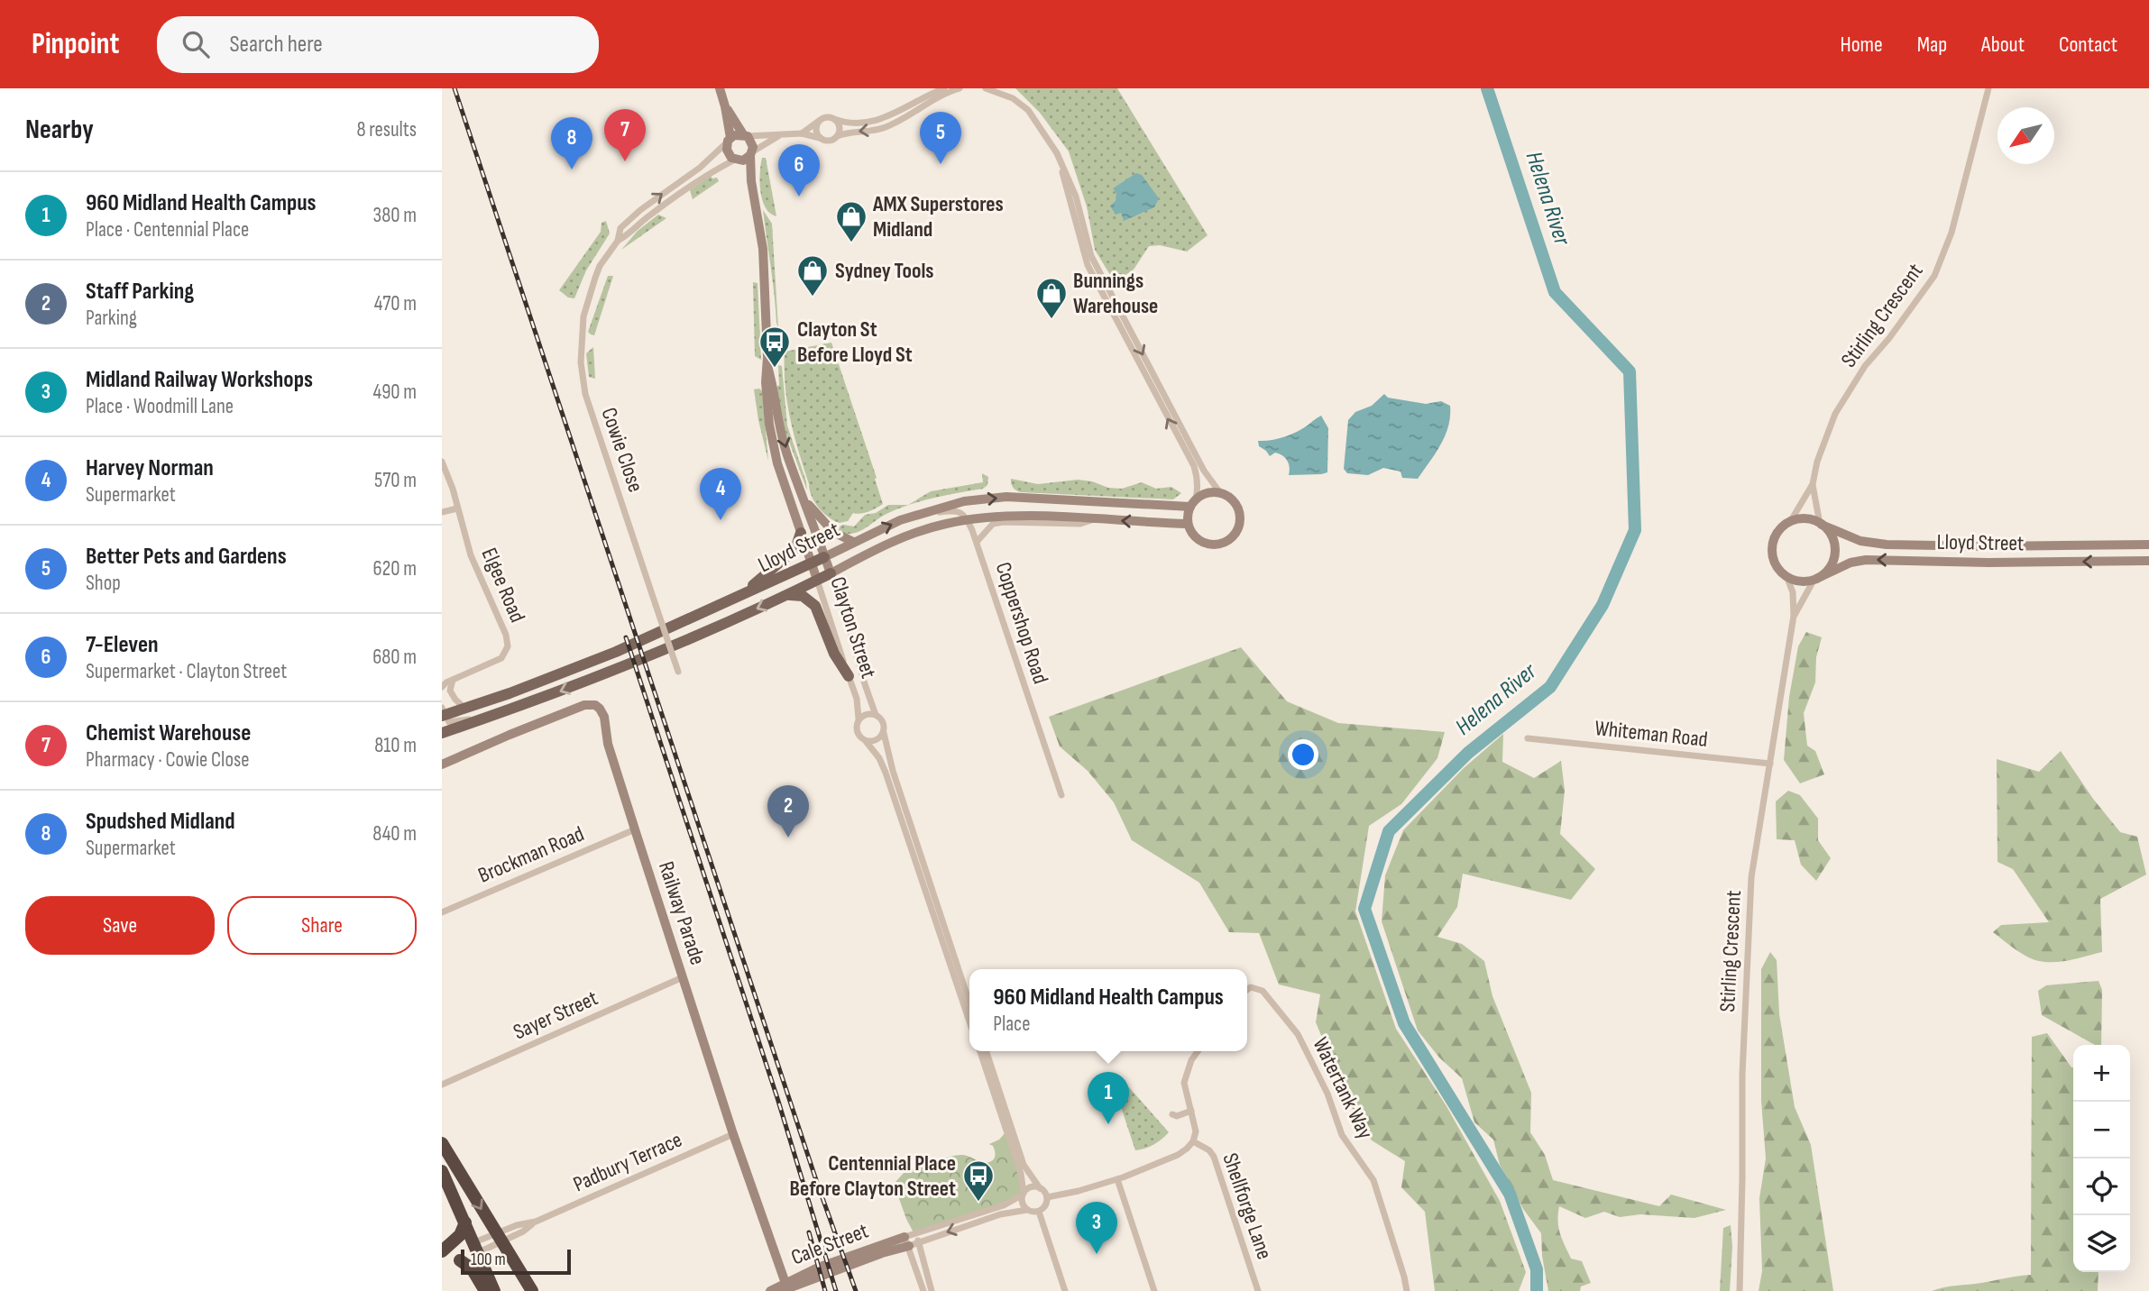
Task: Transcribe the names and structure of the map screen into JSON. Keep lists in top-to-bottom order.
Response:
{
  "streets": {
    "main road": [
      "Lloyd Street",
      "Clayton Street",
      "Railway Parade",
      "Cale Street"
    ],
    "street": [
      "Stirling Crescent",
      "Cowie Close",
      "Elgee Road",
      "Coppershop Road",
      "Whiteman Road",
      "Brockman Road",
      "Sayer Street",
      "Watertank Way",
      "Padbury Terrace",
      "Shellforge Lane"
    ]
  },
  "crossings": [
    ["Stirling Crescent", "Lloyd Street"],
    ["Stirling Crescent", "Whiteman Road"],
    ["Cowie Close", "Clayton Street"],
    ["Lloyd Street", "Coppershop Road"],
    ["Lloyd Street", "Clayton Street"],
    ["Brockman Road", "Railway Parade"],
    ["Railway Parade", "Sayer Street"],
    ["Railway Parade", "Padbury Terrace"],
    ["Railway Parade", "Cale Street"]
  ],
  "water": ["Helena River"],
  "places": {
    "shop": ["AMX Superstores Midland", "Sydney Tools", "Bunnings Warehouse"],
    "bus stop": ["Clayton St Before Lloyd St", "Centennial Place Before Clayton Street"]
  },
  "scale_bar": "100 m",
  "north": "bottom left",
  "page": {
    "header": "Pinpoint",
    "search": "Search here",
    "nav": [
      "Home",
      "Map",
      "About",
      "Contact"
    ],
    "heading": ["Nearby", "8 results"],
    "pins": [
      "7",
      "5",
      "8",
      "6",
      "4",
      "2",
      "1",
      "3"
    ],
    "list": [
      {
        "mark": "1",
        "name": "960 Midland Health Campus",
        "note": "Place · Centennial Place",
        "value": "380 m"
      },
      {
        "mark": "2",
        "name": "Staff Parking",
        "note": "Parking",
        "value": "470 m"
      },
      {
        "mark": "3",
        "name": "Midland Railway Workshops",
        "note": "Place · Woodmill Lane",
        "value": "490 m"
      },
      {
        "mark": "4",
        "name": "Harvey Norman",
        "note": "Supermarket",
        "value": "570 m"
      },
      {
        "mark": "5",
        "name": "Better Pets and Gardens",
        "note": "Shop",
        "value": "620 m"
      },
      {
        "mark": "6",
        "name": "7-Eleven",
        "note": "Supermarket · Clayton Street",
        "value": "680 m"
      },
      {
        "mark": "7",
        "name": "Chemist Warehouse",
        "note": "Pharmacy · Cowie Close",
        "value": "810 m"
      },
      {
        "mark": "8",
        "name": "Spudshed Midland",
        "note": "Supermarket",
        "value": "840 m"
      }
    ],
    "buttons": ["Save", "Share"],
    "popup": ["960 Midland Health Campus", "Place"],
    "map_buttons": ["+", "−"],
    "scale": "100 m"
  }
}
